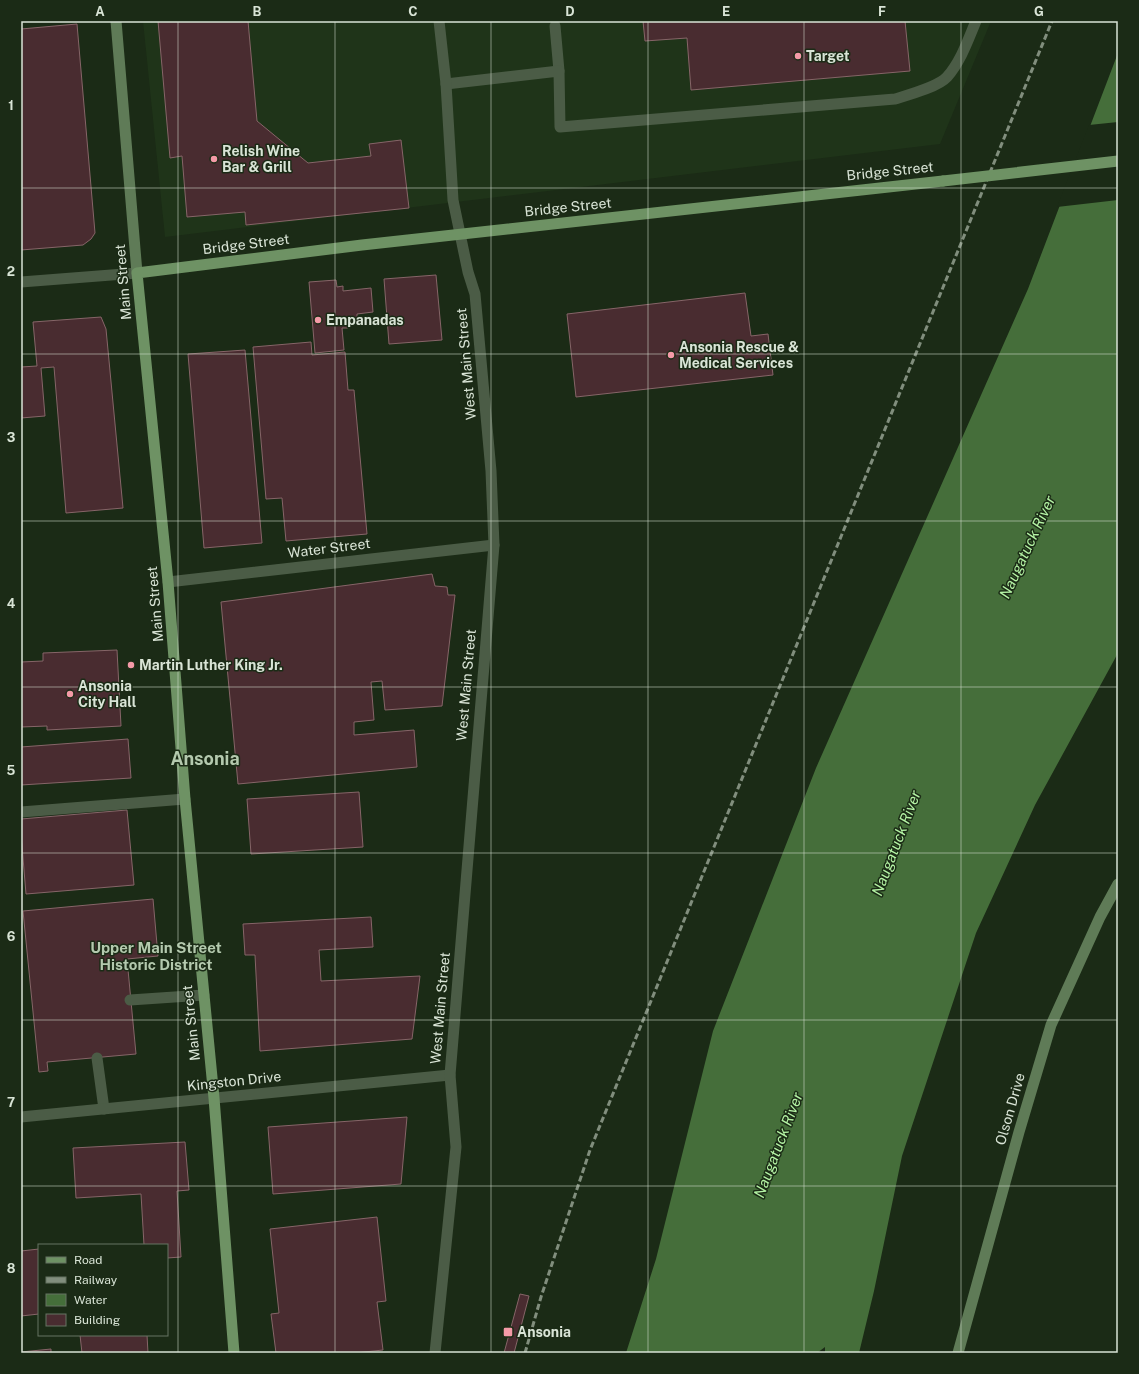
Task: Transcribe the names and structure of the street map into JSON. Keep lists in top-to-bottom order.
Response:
{
  "streets": {
    "main road": ["Bridge Street", "Main Street", "Olson Drive"],
    "street": ["West Main Street", "Water Street", "Kingston Drive"]
  },
  "crossings": [
    ["Bridge Street", "Main Street"],
    ["Bridge Street", "West Main Street"],
    ["Main Street", "Water Street"],
    ["Main Street", "Kingston Drive"],
    ["West Main Street", "Water Street"],
    ["West Main Street", "Kingston Drive"]
  ],
  "districts": ["Ansonia", "Upper Main Street Historic District"],
  "water": ["Naugatuck River"],
  "places": {
    "other": [
      "Target",
      "Relish Wine Bar & Grill",
      "Empanadas",
      "Ansonia Rescue & Medical Services",
      "Martin Luther King Jr.",
      "Ansonia City Hall"
    ],
    "transit": ["Ansonia"]
  },
  "legend": [
    "Road",
    "Railway",
    "Water",
    "Building"
  ],
  "grid": {
    "columns": [
      "A",
      "B",
      "C",
      "D",
      "E",
      "F",
      "G"
    ],
    "rows": [
      "1",
      "2",
      "3",
      "4",
      "5",
      "6",
      "7",
      "8"
    ]
  }
}
